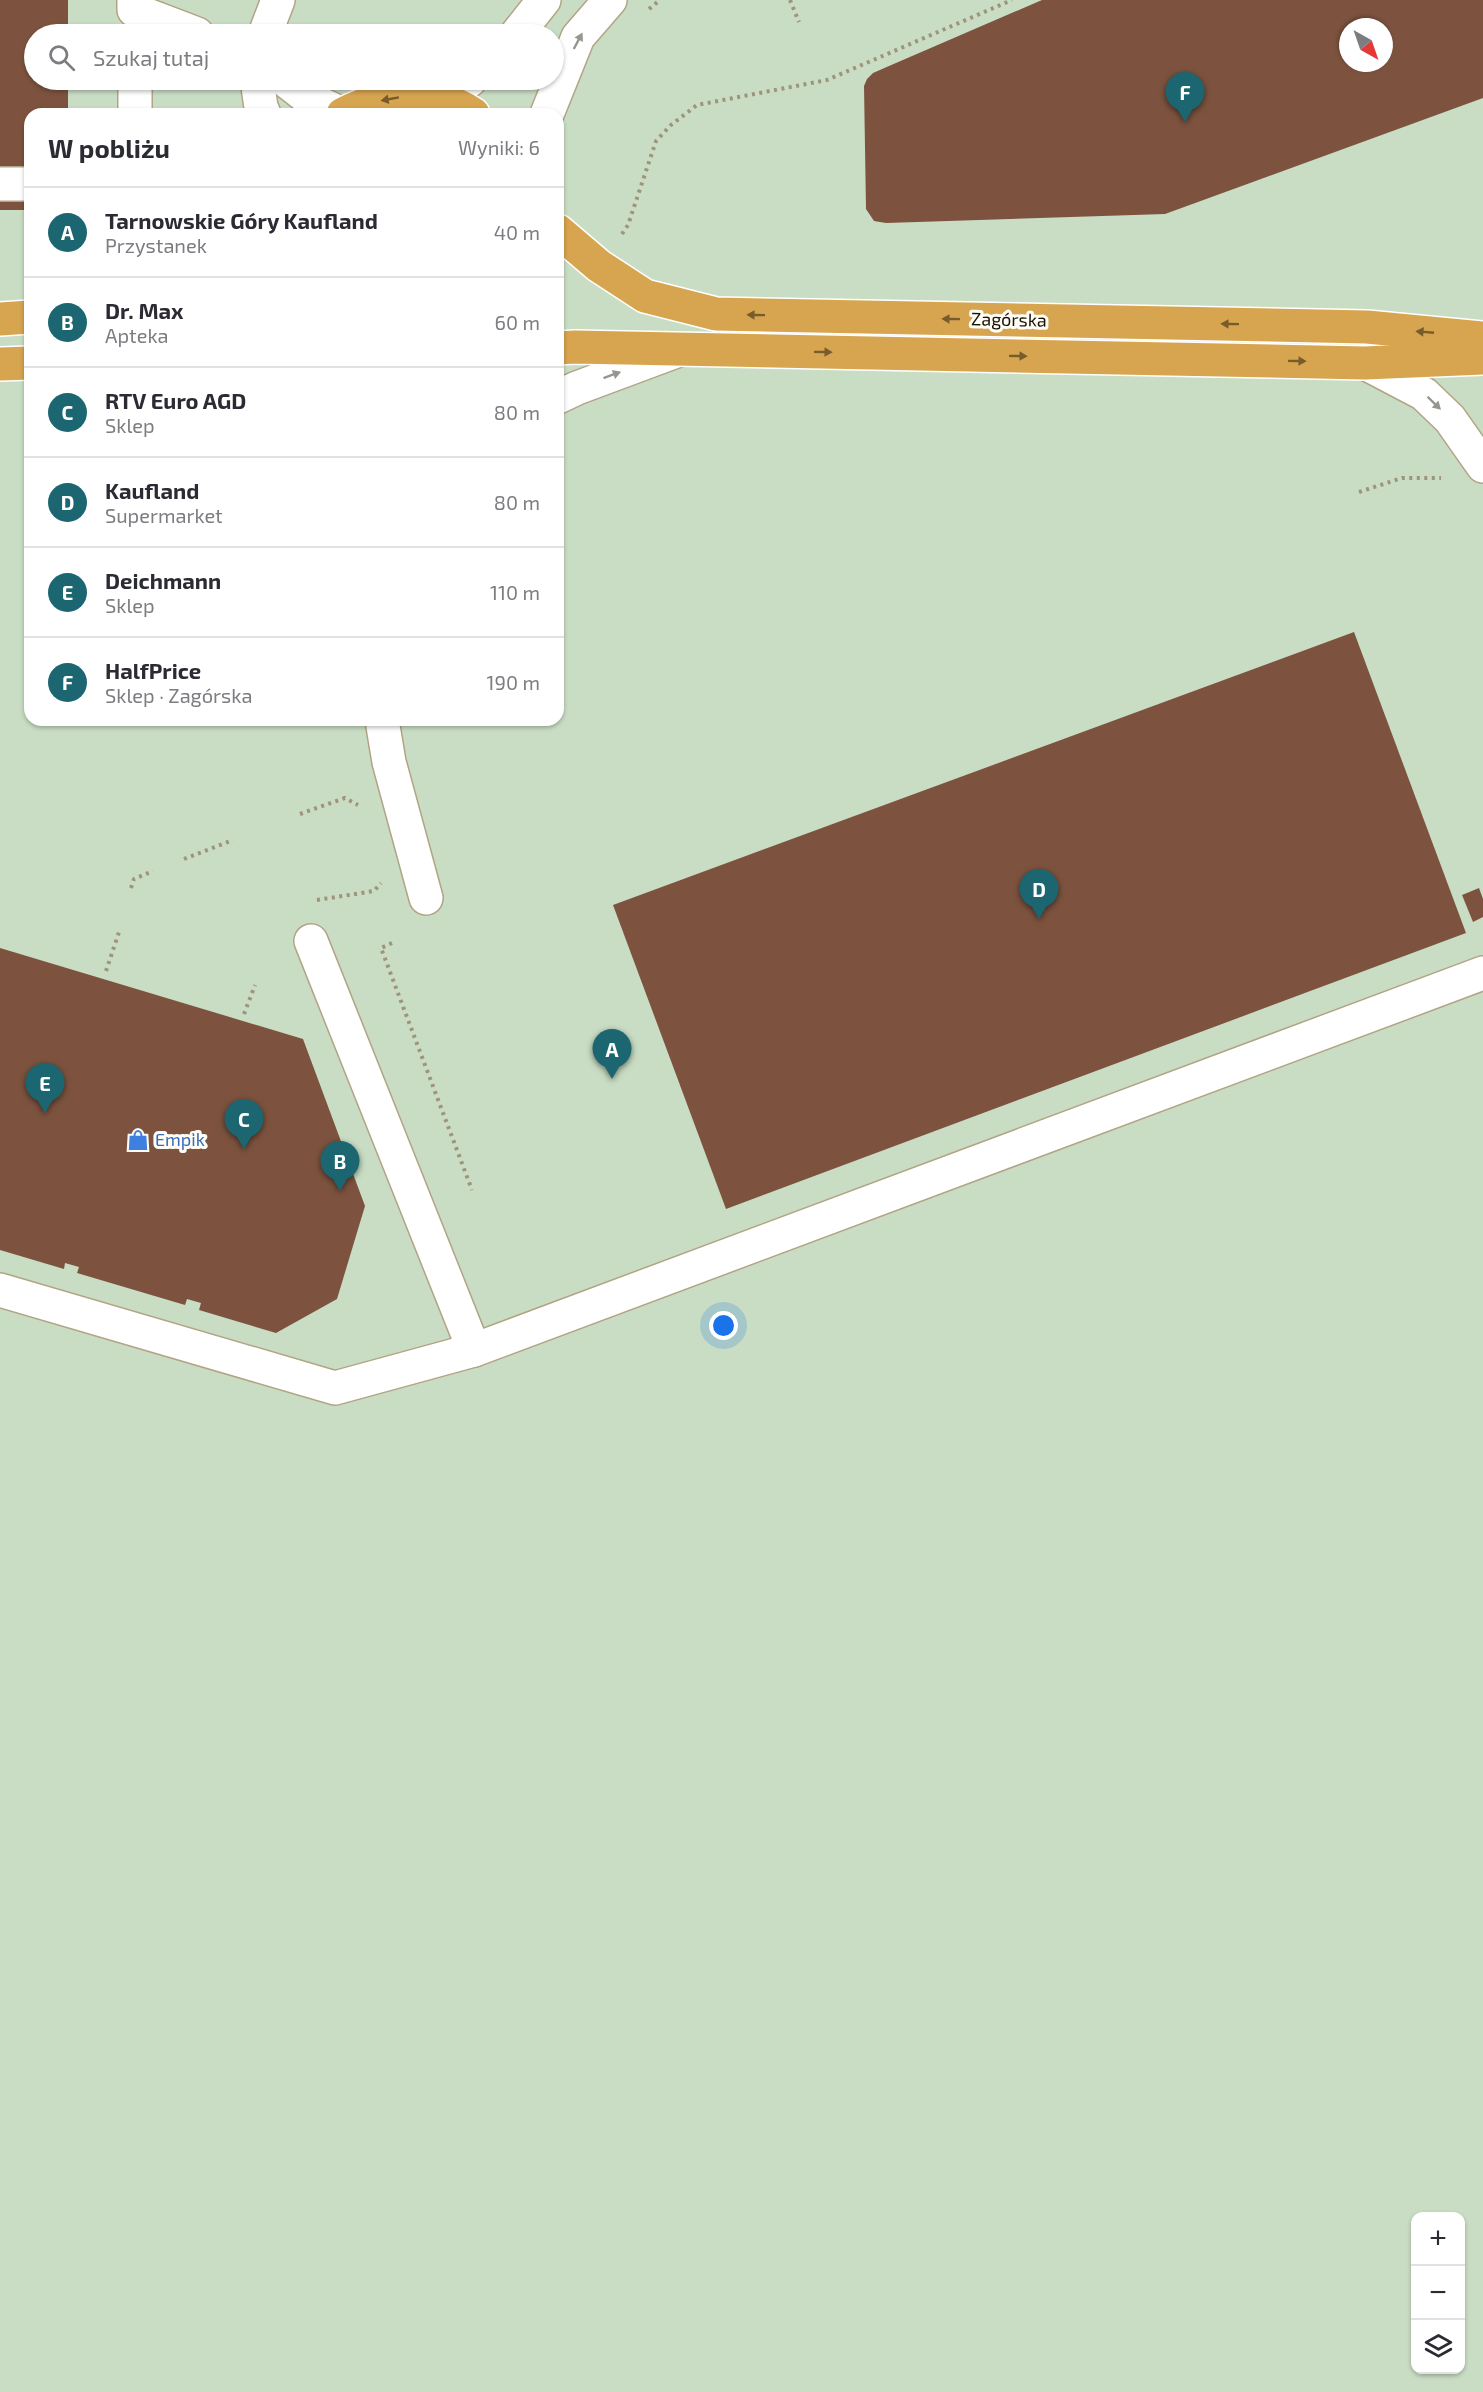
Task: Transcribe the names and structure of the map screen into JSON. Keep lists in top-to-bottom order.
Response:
{
  "streets": {
    "highway": ["Zagórska"]
  },
  "places": {
    "shop": ["Empik"]
  },
  "north": "bottom right",
  "page": {
    "search": "Szukaj tutaj",
    "pins": [
      "F",
      "D",
      "A",
      "E",
      "C",
      "B"
    ],
    "heading": ["W pobliżu", "Wyniki: 6"],
    "list": [
      {
        "mark": "A",
        "name": "Tarnowskie Góry Kaufland",
        "note": "Przystanek",
        "value": "40 m"
      },
      {
        "mark": "B",
        "name": "Dr. Max",
        "note": "Apteka",
        "value": "60 m"
      },
      {
        "mark": "C",
        "name": "RTV Euro AGD",
        "note": "Sklep",
        "value": "80 m"
      },
      {
        "mark": "D",
        "name": "Kaufland",
        "note": "Supermarket",
        "value": "80 m"
      },
      {
        "mark": "E",
        "name": "Deichmann",
        "note": "Sklep",
        "value": "110 m"
      },
      {
        "mark": "F",
        "name": "HalfPrice",
        "note": "Sklep · Zagórska",
        "value": "190 m"
      }
    ],
    "map_buttons": ["+", "−"]
  }
}
